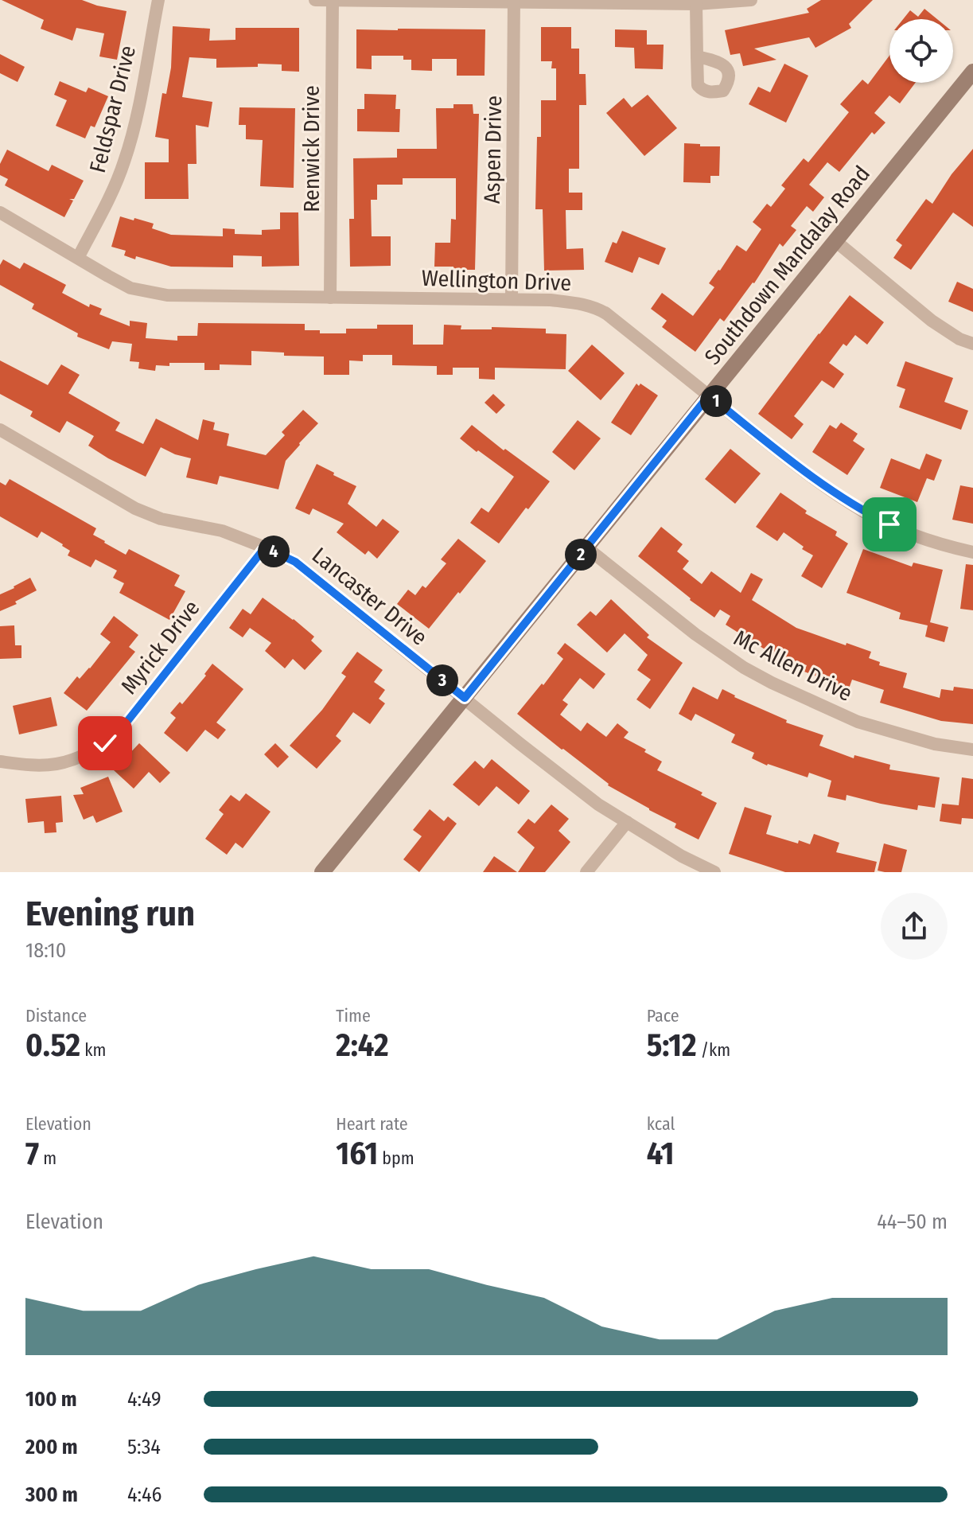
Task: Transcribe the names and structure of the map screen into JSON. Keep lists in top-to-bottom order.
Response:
{
  "streets": {
    "street": [
      "Feldspar Drive",
      "Renwick Drive",
      "Aspen Drive",
      "Southdown Mandalay Road",
      "Wellington Drive",
      "Lancaster Drive",
      "Myrick Drive",
      "Mc Allen Drive"
    ]
  },
  "crossings": [
    ["Feldspar Drive", "Wellington Drive"],
    ["Renwick Drive", "Wellington Drive"],
    ["Aspen Drive", "Wellington Drive"],
    ["Southdown Mandalay Road", "Wellington Drive"],
    ["Southdown Mandalay Road", "Lancaster Drive"],
    ["Southdown Mandalay Road", "Mc Allen Drive"],
    ["Lancaster Drive", "Myrick Drive"]
  ],
  "page": {
    "pins": [
      "1",
      "4",
      "2",
      "3"
    ],
    "heading": ["Evening run", "18:10"],
    "stats": [
      ["Distance", "0.52 km"],
      ["Time", "2:42"],
      ["Pace", "5:12 /km"],
      ["Elevation", "7 m"],
      ["Heart rate", "161 bpm"],
      ["kcal", "41"]
    ],
    "chart": ["Elevation", "44–50 m"],
    "list": [
      {
        "name": "100 m",
        "note": "4:49"
      },
      {
        "name": "200 m",
        "note": "5:34"
      },
      {
        "name": "300 m",
        "note": "4:46"
      }
    ]
  }
}
